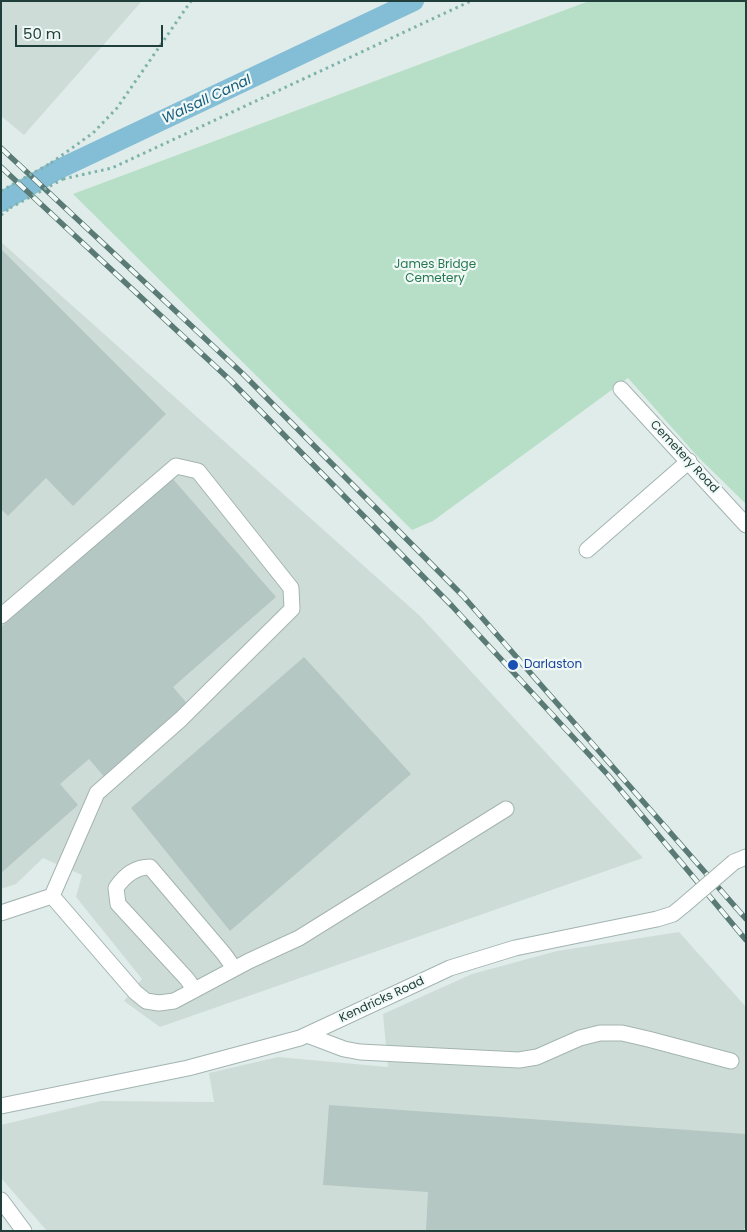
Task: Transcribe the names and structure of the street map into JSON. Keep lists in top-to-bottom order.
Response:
{
  "streets": {
    "street": ["Cemetery Road", "Kendricks Road"]
  },
  "water": ["Walsall Canal"],
  "parks": ["James Bridge Cemetery"],
  "places": ["Darlaston"],
  "scale_bar": "50 m"
}
